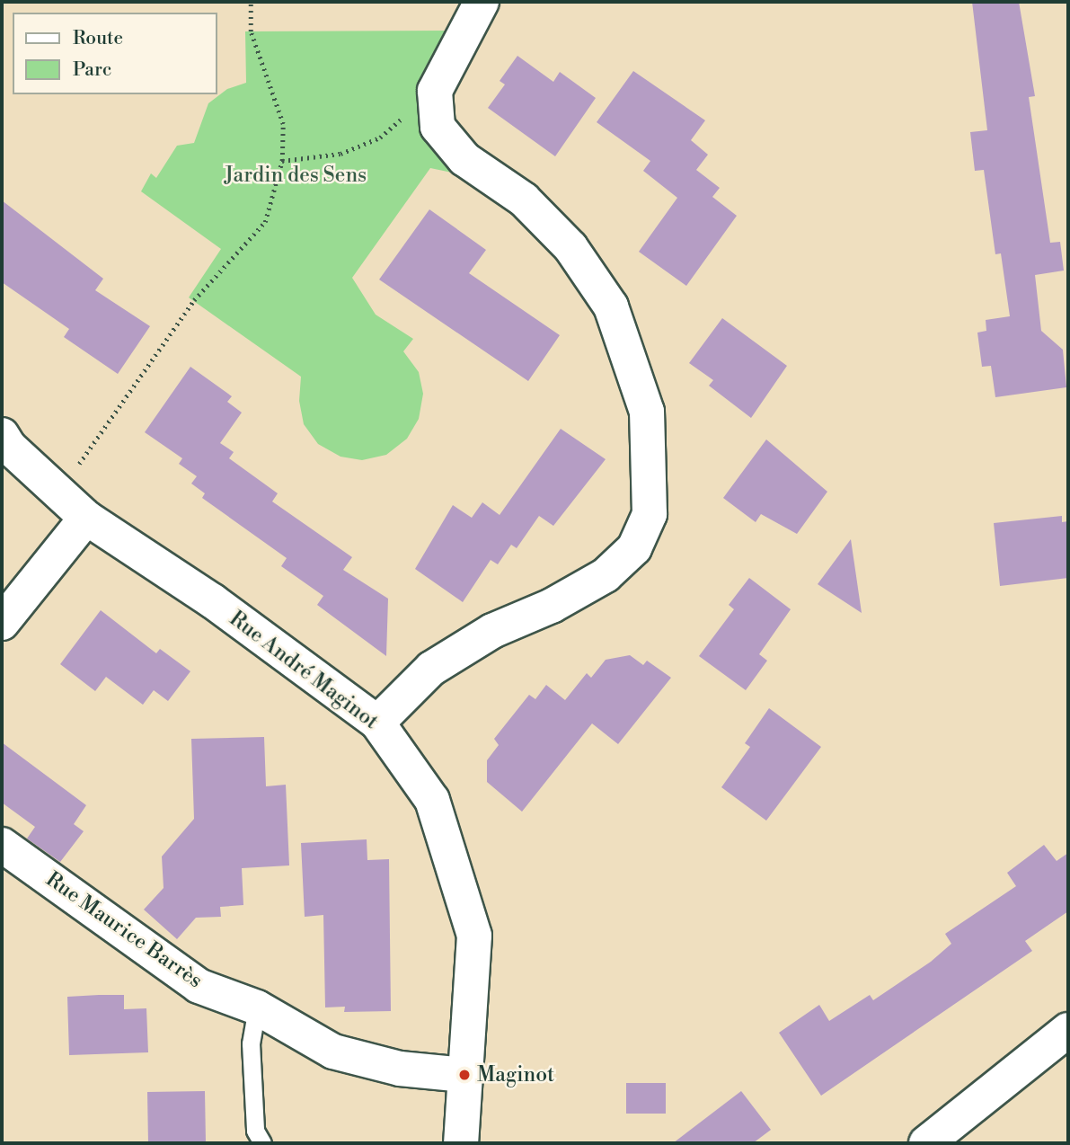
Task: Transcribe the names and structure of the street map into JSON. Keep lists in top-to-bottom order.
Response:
{
  "streets": {
    "street": ["Rue André Maginot", "Rue Maurice Barrès"]
  },
  "crossings": [
    ["Rue André Maginot", "Rue Maurice Barrès"]
  ],
  "parks": ["Jardin des Sens"],
  "places": ["Maginot"],
  "legend": ["Route", "Parc"]
}
